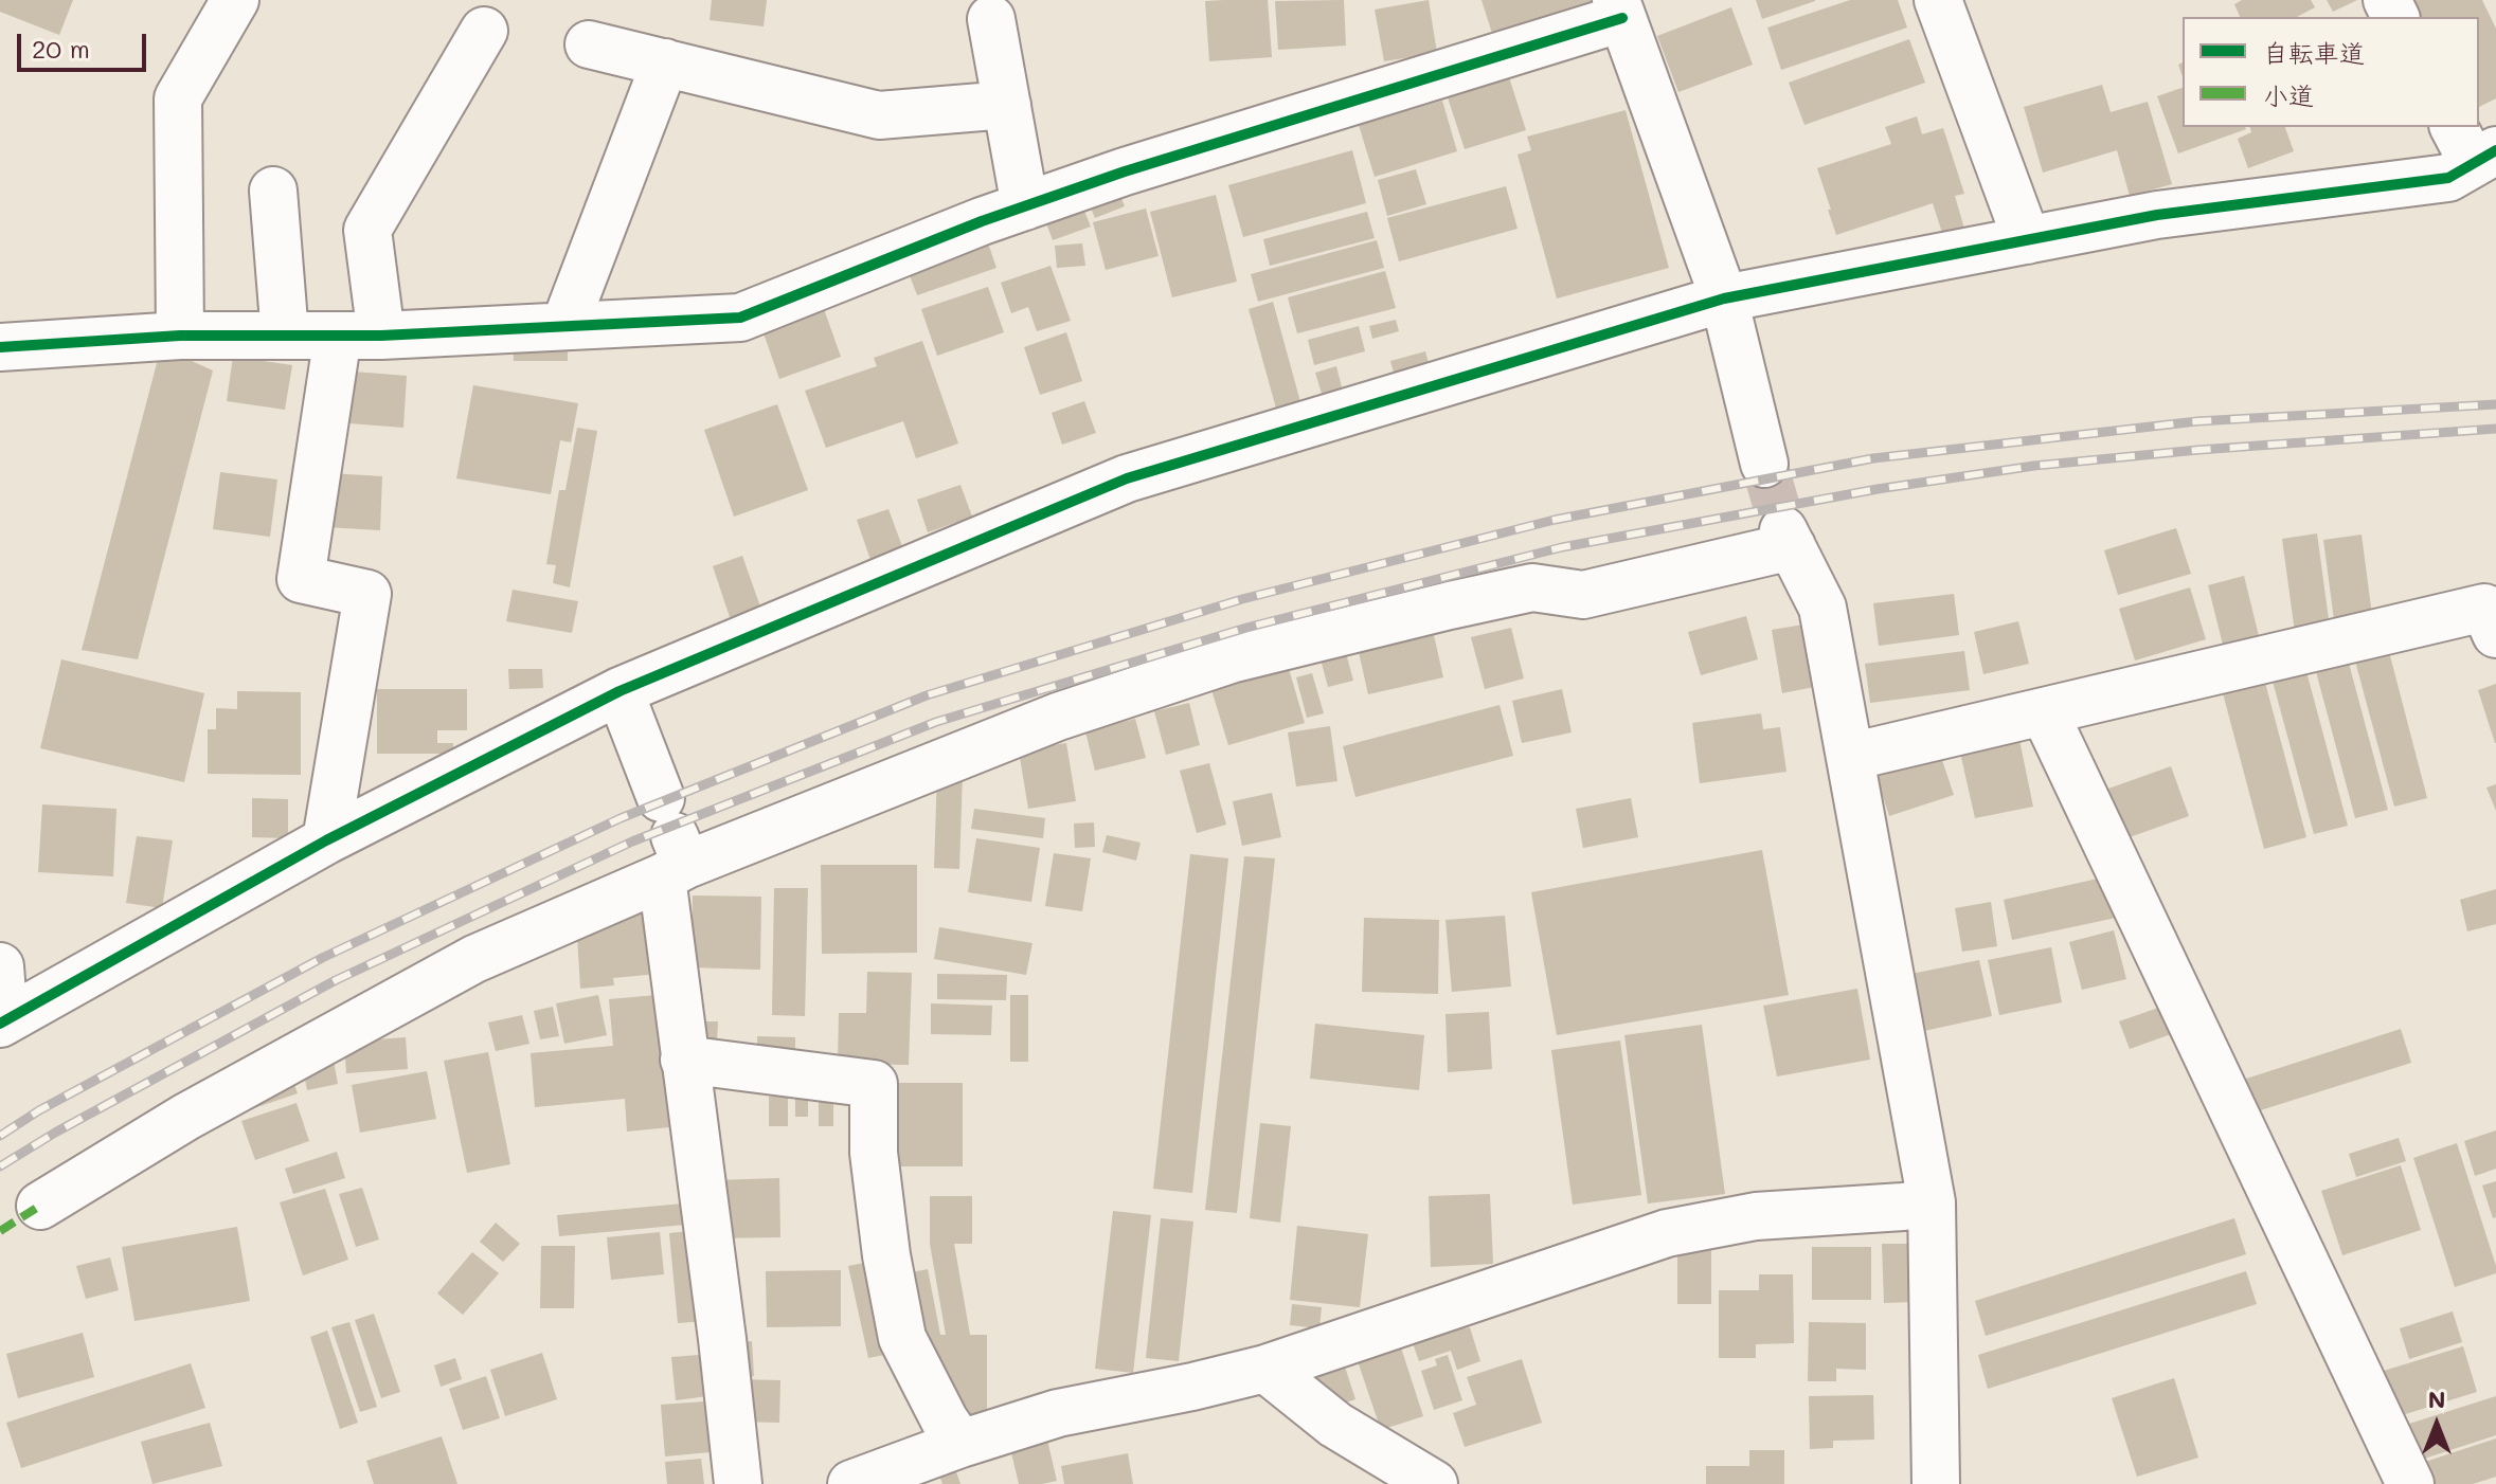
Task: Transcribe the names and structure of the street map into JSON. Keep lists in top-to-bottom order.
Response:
{
  "legend": ["自転車道", "小道"],
  "scale_bar": "20 m",
  "north": "top"
}
